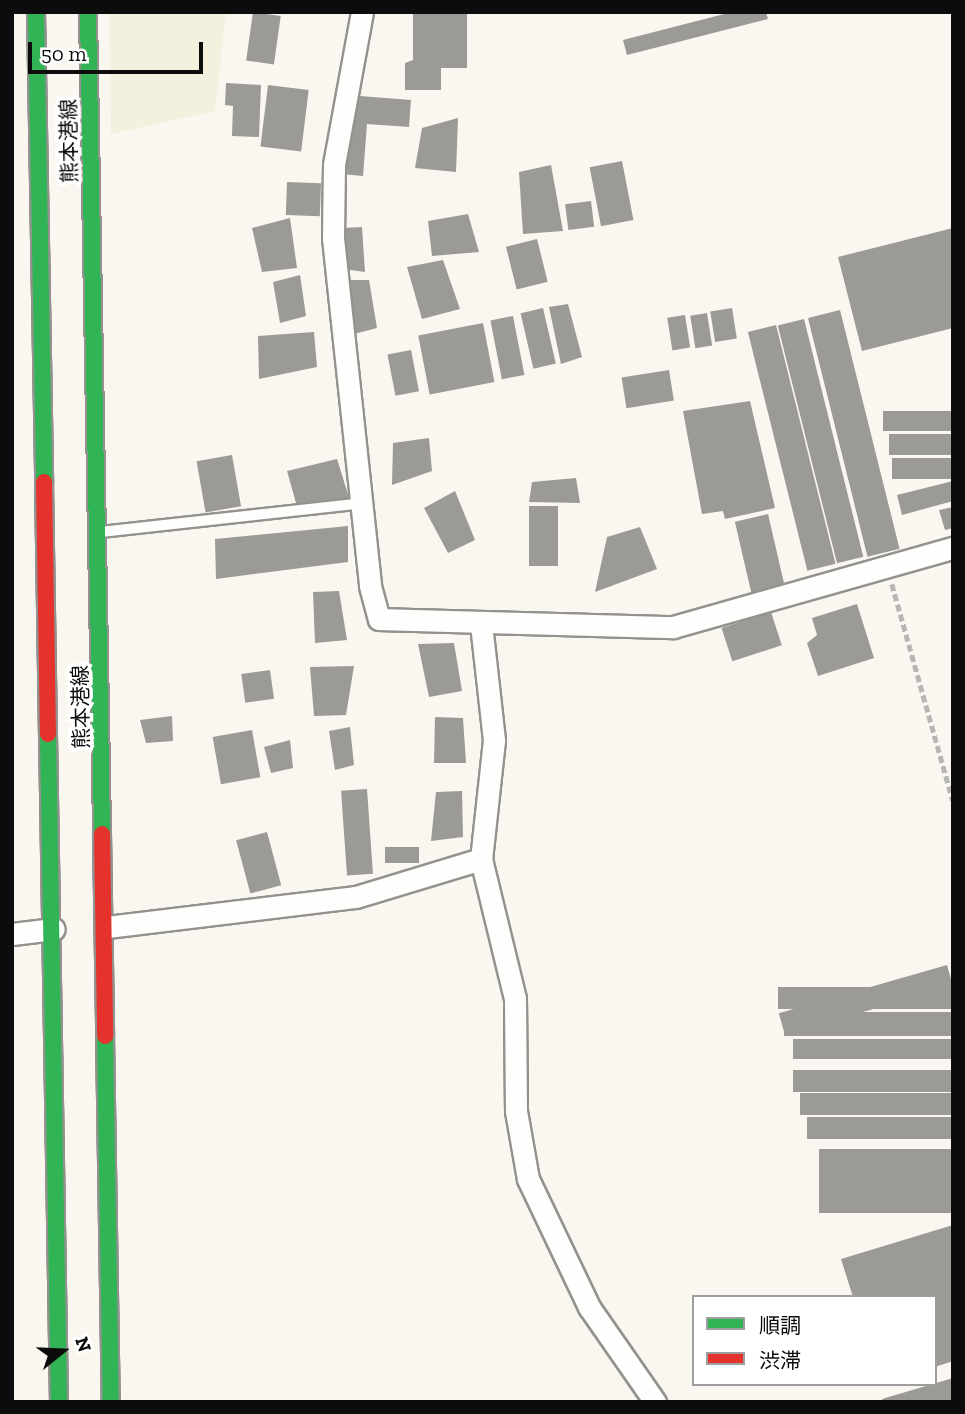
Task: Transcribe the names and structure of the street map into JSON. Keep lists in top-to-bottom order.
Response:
{
  "streets": {
    "main road": ["熊本港線"]
  },
  "legend": ["順調", "渋滞"],
  "scale_bar": "50 m",
  "north": "right"
}
